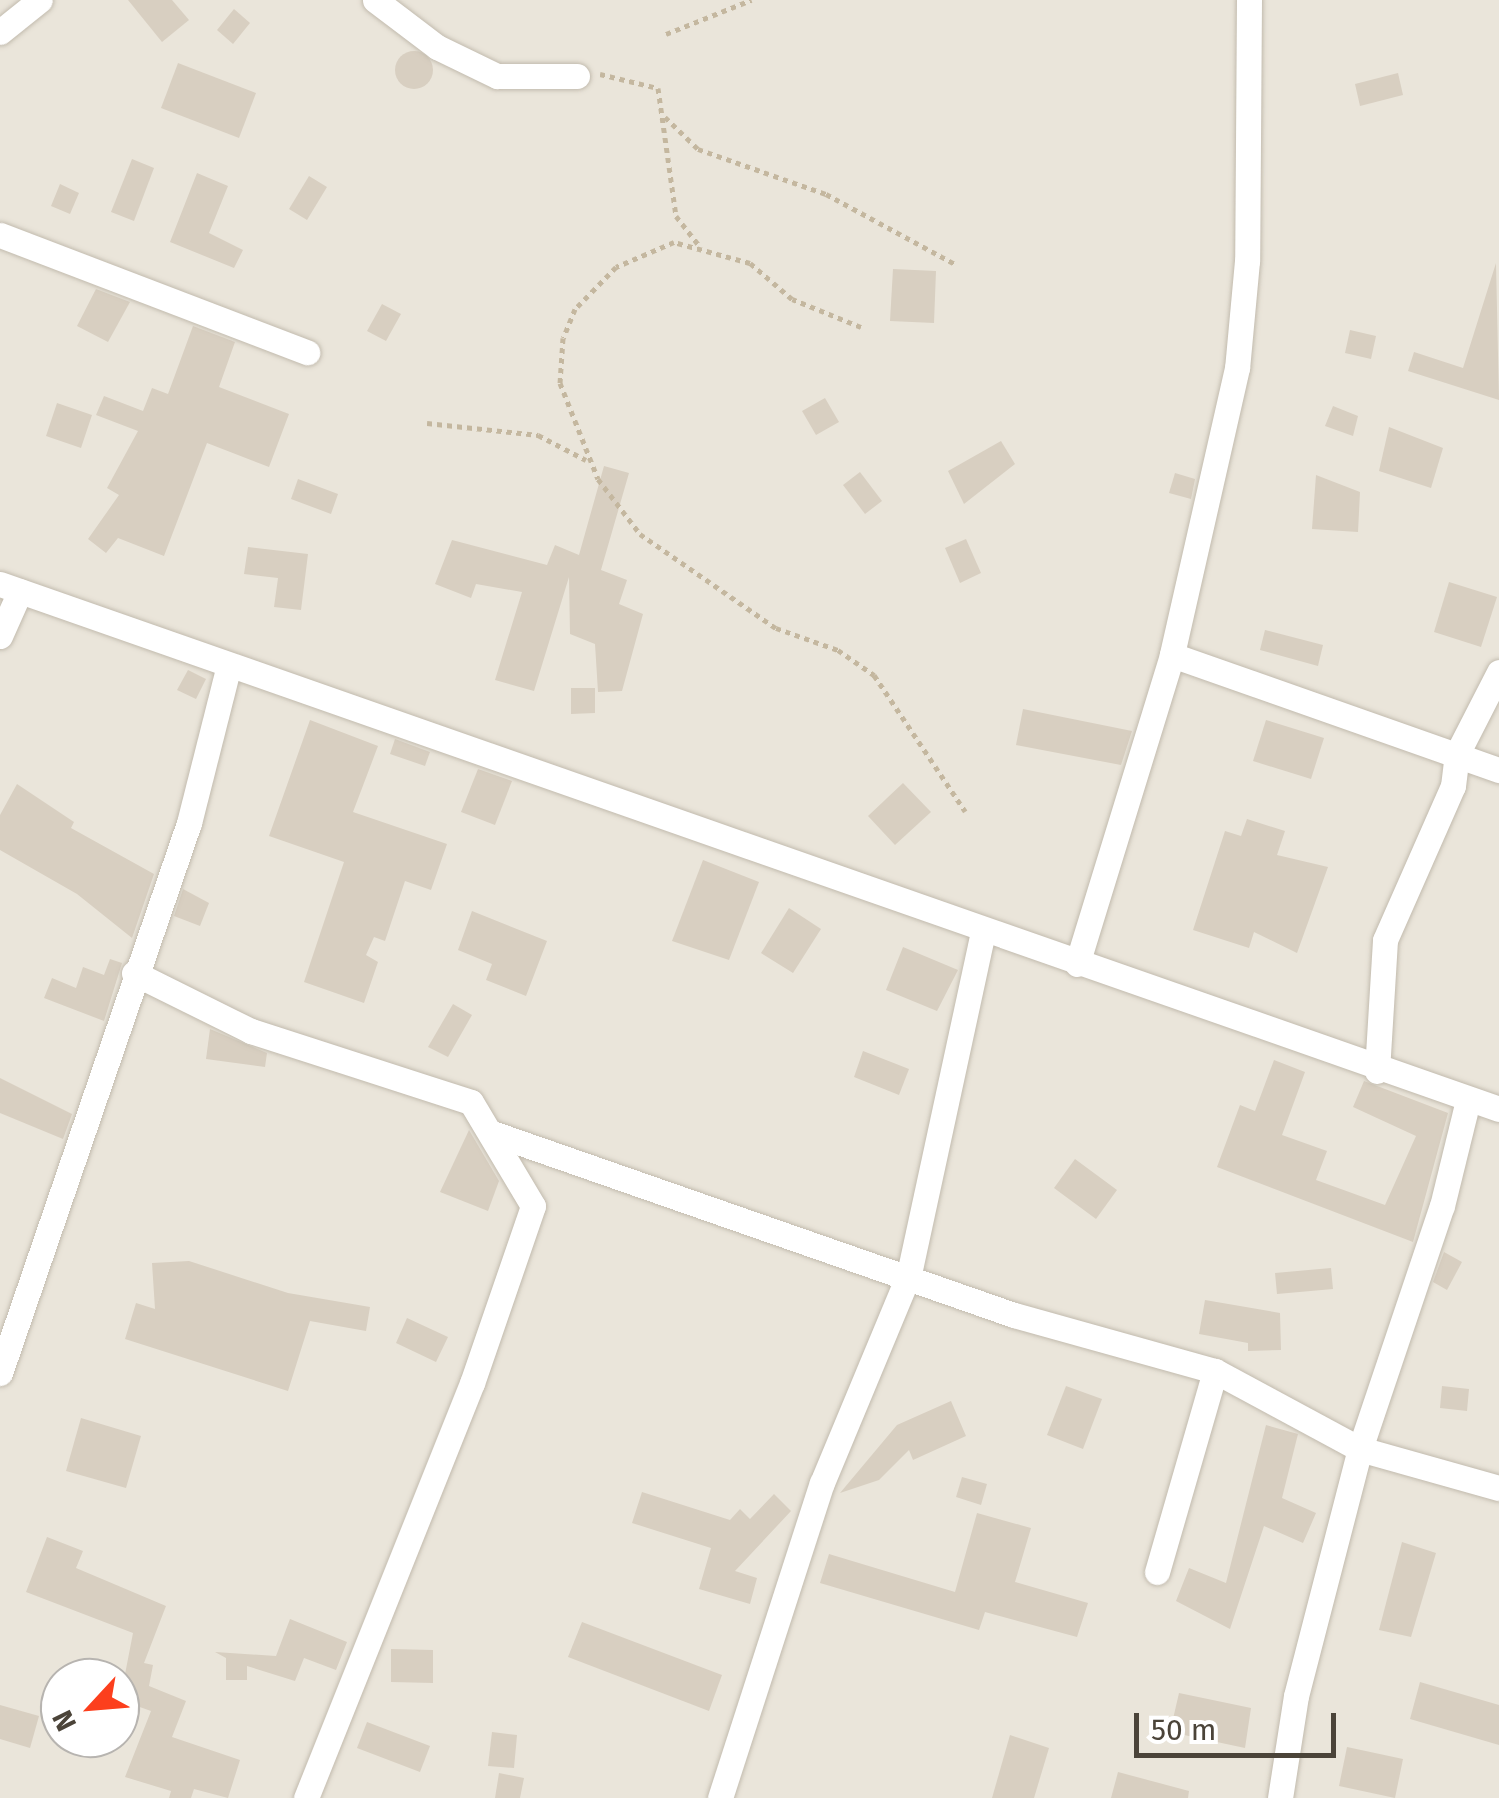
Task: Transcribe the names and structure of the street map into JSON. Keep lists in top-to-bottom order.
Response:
{
  "scale_bar": "50 m",
  "north": "bottom left"
}
